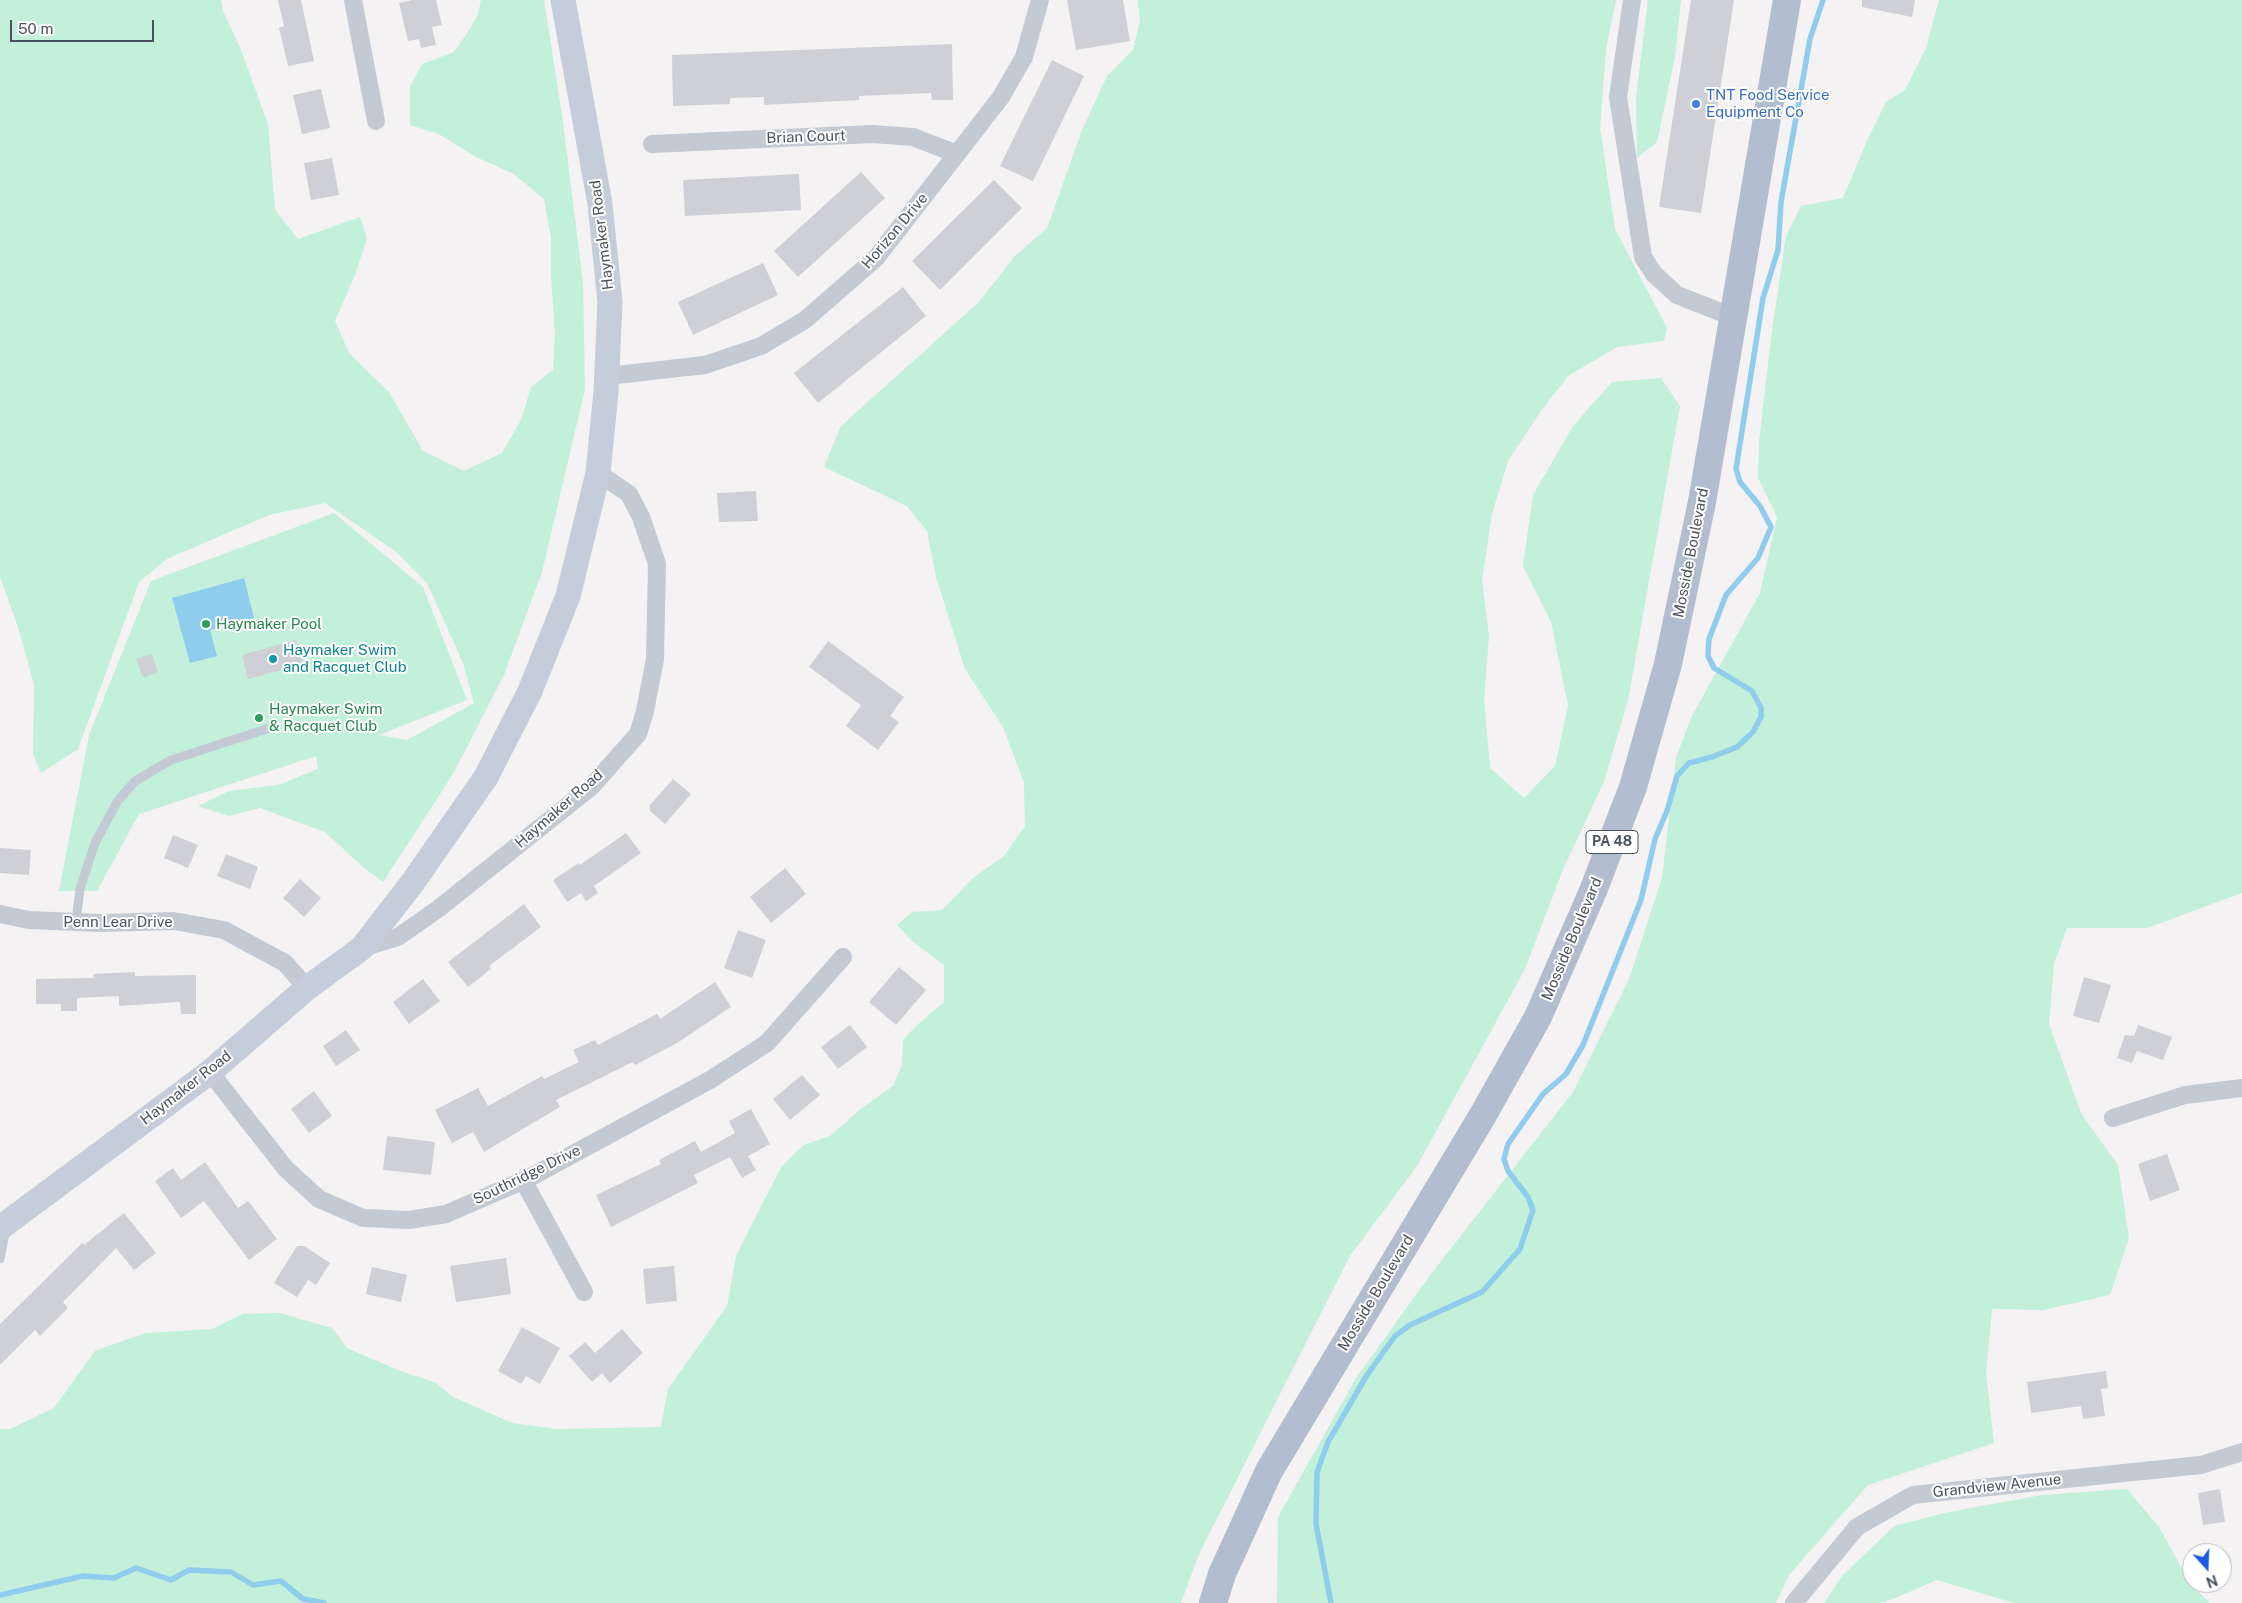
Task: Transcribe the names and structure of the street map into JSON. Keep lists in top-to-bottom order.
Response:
{
  "streets": {
    "main road": ["Haymaker Road", "Mosside Boulevard", "PA 48"],
    "street": [
      "Brian Court",
      "Horizon Drive",
      "Penn Lear Drive",
      "Southridge Drive",
      "Grandview Avenue"
    ]
  },
  "crossings": [
    ["Brian Court", "Horizon Drive"],
    ["Horizon Drive", "Haymaker Road"],
    ["Haymaker Road", "Penn Lear Drive"],
    ["Haymaker Road", "Southridge Drive"]
  ],
  "places": [
    "TNT Food Service Equipment Co",
    "Haymaker Pool",
    "Haymaker Swim and Racquet Club",
    "Haymaker Swim & Racquet Club"
  ],
  "scale_bar": "50 m",
  "north": "bottom"
}
